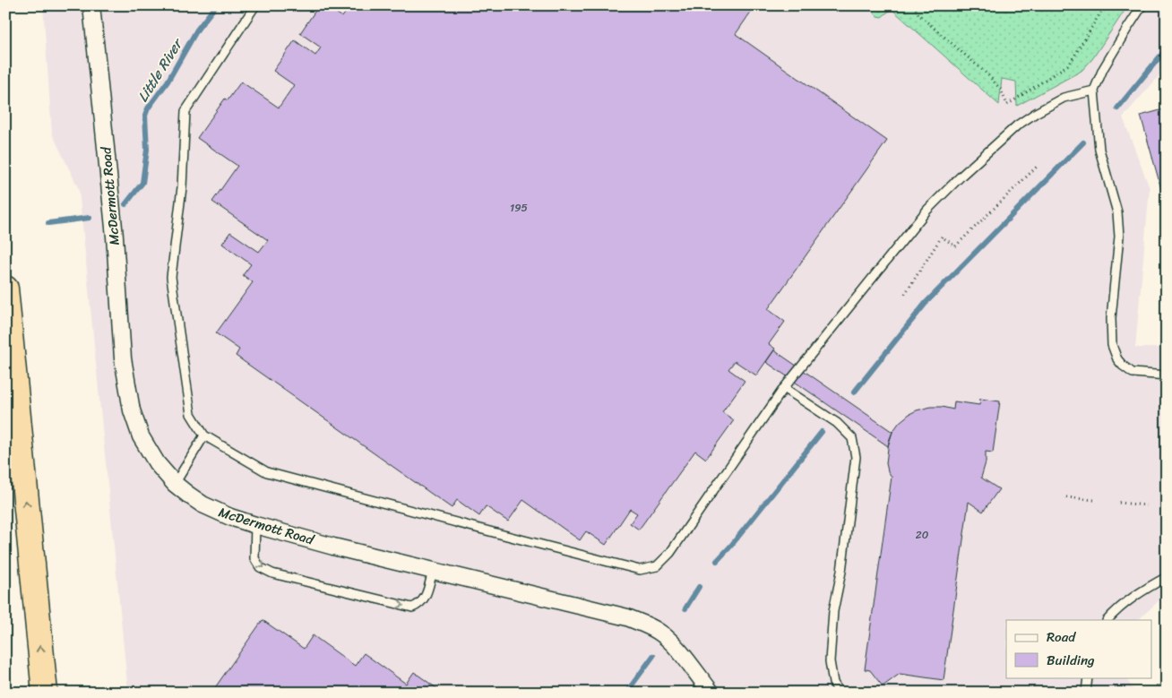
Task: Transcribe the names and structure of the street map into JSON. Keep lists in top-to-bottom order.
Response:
{
  "streets": {
    "street": ["McDermott Road"]
  },
  "water": ["Little River"],
  "house_numbers": ["195", "20"],
  "legend": ["Road", "Building"]
}
